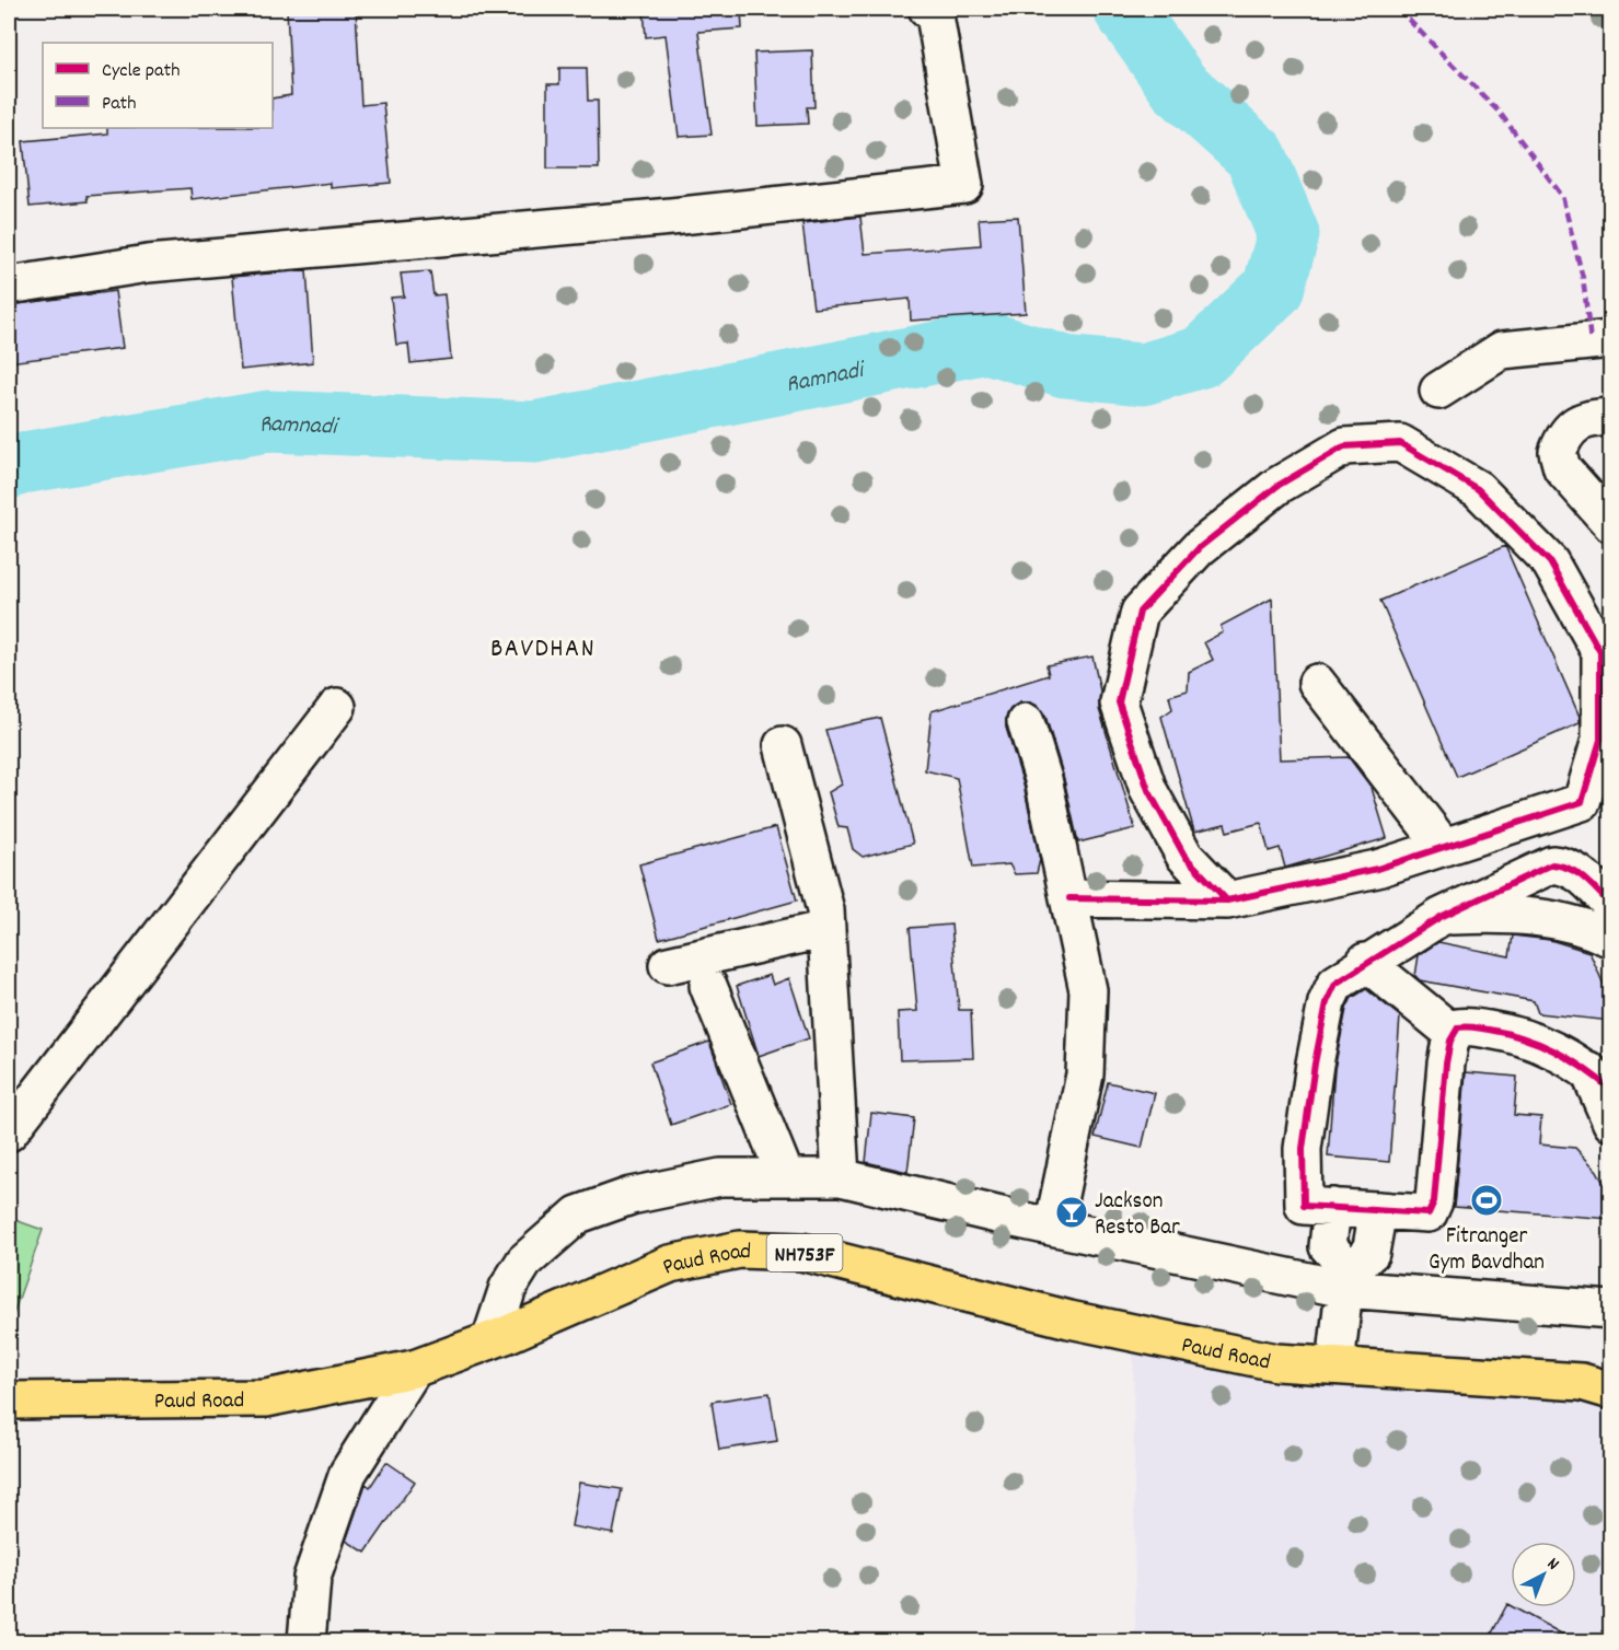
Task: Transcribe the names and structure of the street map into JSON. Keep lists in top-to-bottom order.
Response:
{
  "streets": {
    "main road": ["NH753F", "Paud Road"]
  },
  "districts": ["BAVDHAN"],
  "water": ["Ramnadi"],
  "places": {
    "sports": ["Fitranger Gym Bavdhan"],
    "bar": ["Jackson Resto Bar"]
  },
  "legend": ["Cycle path", "Path"],
  "north": "top right"
}
